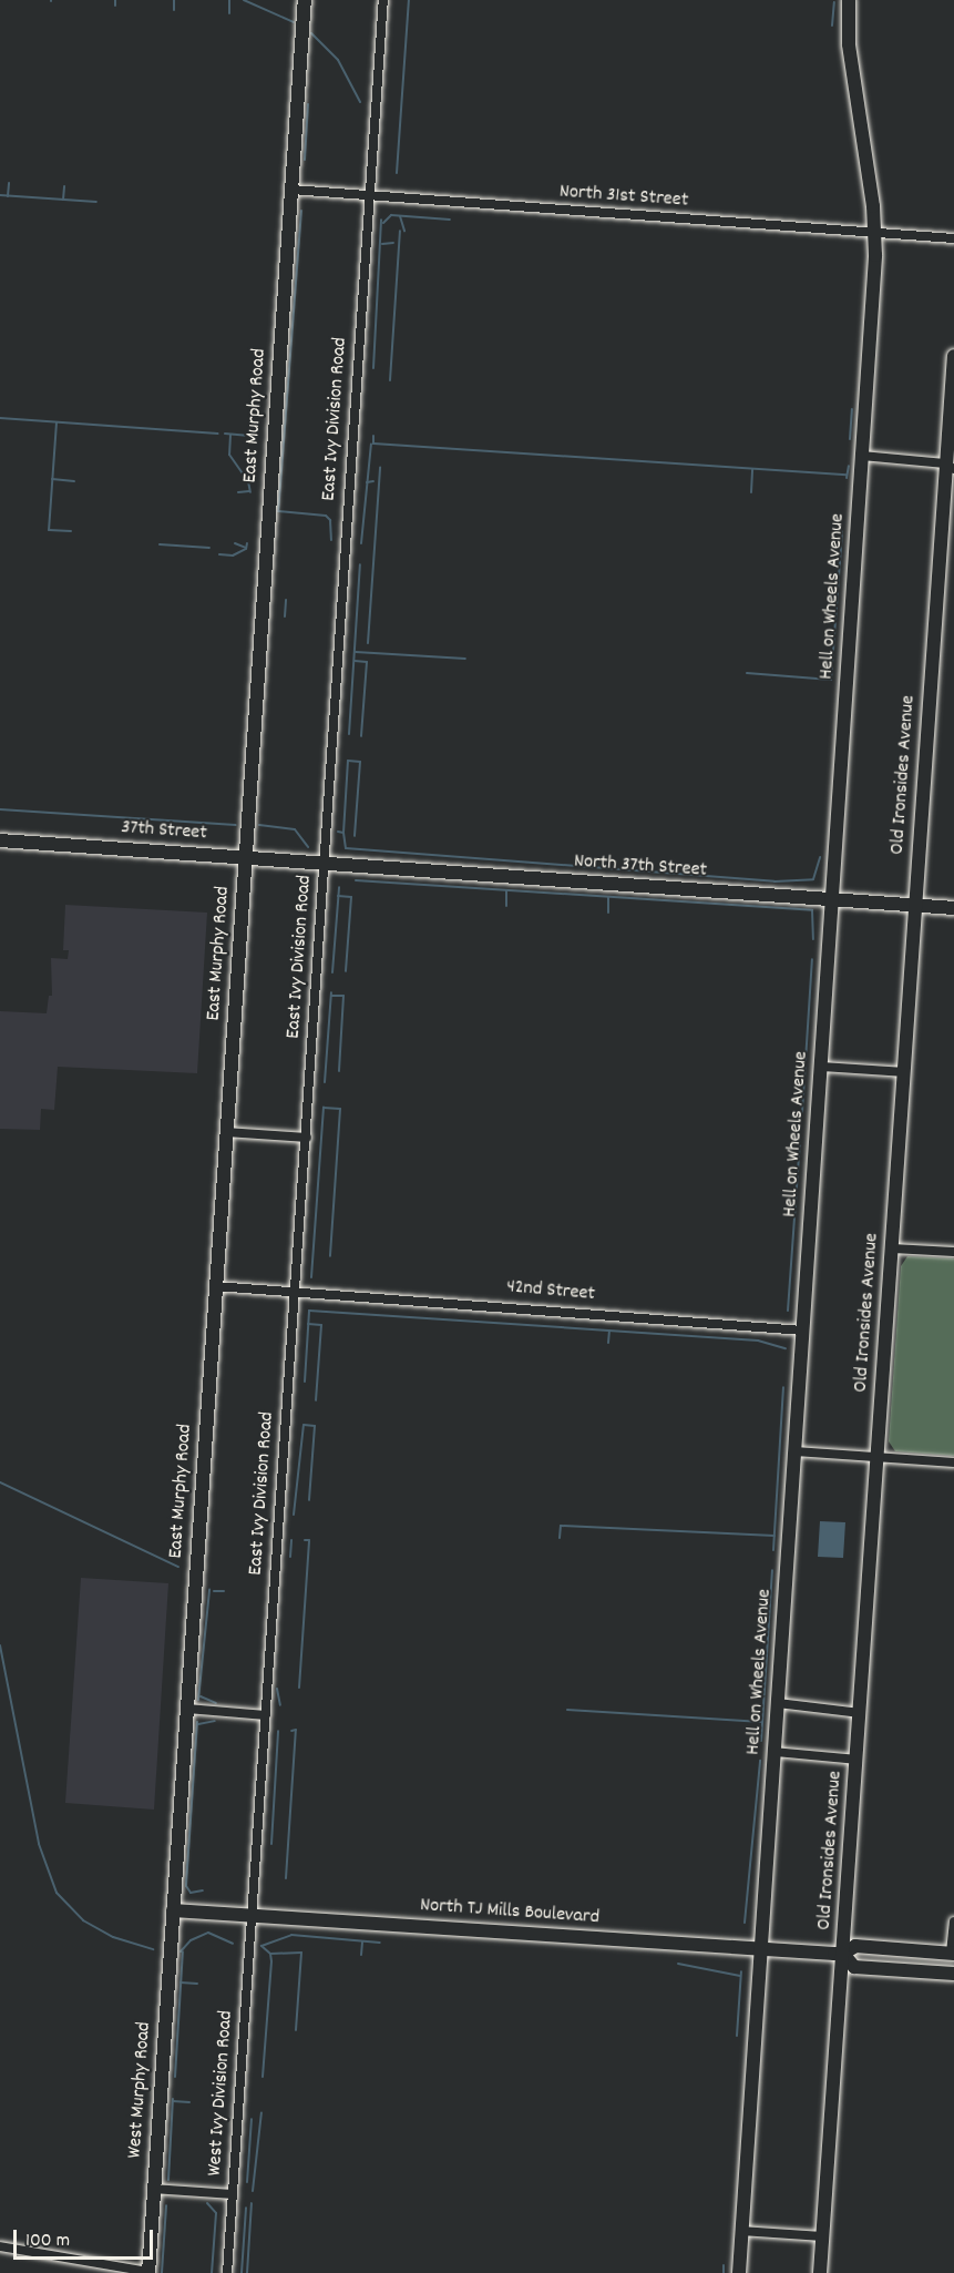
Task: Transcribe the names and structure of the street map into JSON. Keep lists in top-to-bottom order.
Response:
{
  "streets": {
    "street": [
      "North 31st Street",
      "East Murphy Road",
      "East Ivy Division Road",
      "Hell on Wheels Avenue",
      "Old Ironsides Avenue",
      "37th Street",
      "North 37th Street",
      "42nd Street",
      "North TJ Mills Boulevard",
      "West Murphy Road",
      "West Ivy Division Road"
    ]
  },
  "crossings": [
    ["North 31st Street", "East Murphy Road"],
    ["North 31st Street", "East Ivy Division Road"],
    ["North 31st Street", "Hell on Wheels Avenue"],
    ["East Murphy Road", "37th Street"],
    ["East Murphy Road", "42nd Street"],
    ["East Murphy Road", "North TJ Mills Boulevard"],
    ["East Murphy Road", "West Murphy Road"],
    ["East Ivy Division Road", "37th Street"],
    ["East Ivy Division Road", "North 37th Street"],
    ["East Ivy Division Road", "42nd Street"],
    ["East Ivy Division Road", "North TJ Mills Boulevard"],
    ["East Ivy Division Road", "West Ivy Division Road"],
    ["Hell on Wheels Avenue", "North 37th Street"],
    ["Hell on Wheels Avenue", "42nd Street"],
    ["Hell on Wheels Avenue", "North TJ Mills Boulevard"],
    ["Old Ironsides Avenue", "North 37th Street"],
    ["Old Ironsides Avenue", "North TJ Mills Boulevard"],
    ["37th Street", "North 37th Street"],
    ["North TJ Mills Boulevard", "West Murphy Road"],
    ["North TJ Mills Boulevard", "West Ivy Division Road"]
  ],
  "scale_bar": "100 m"
}
